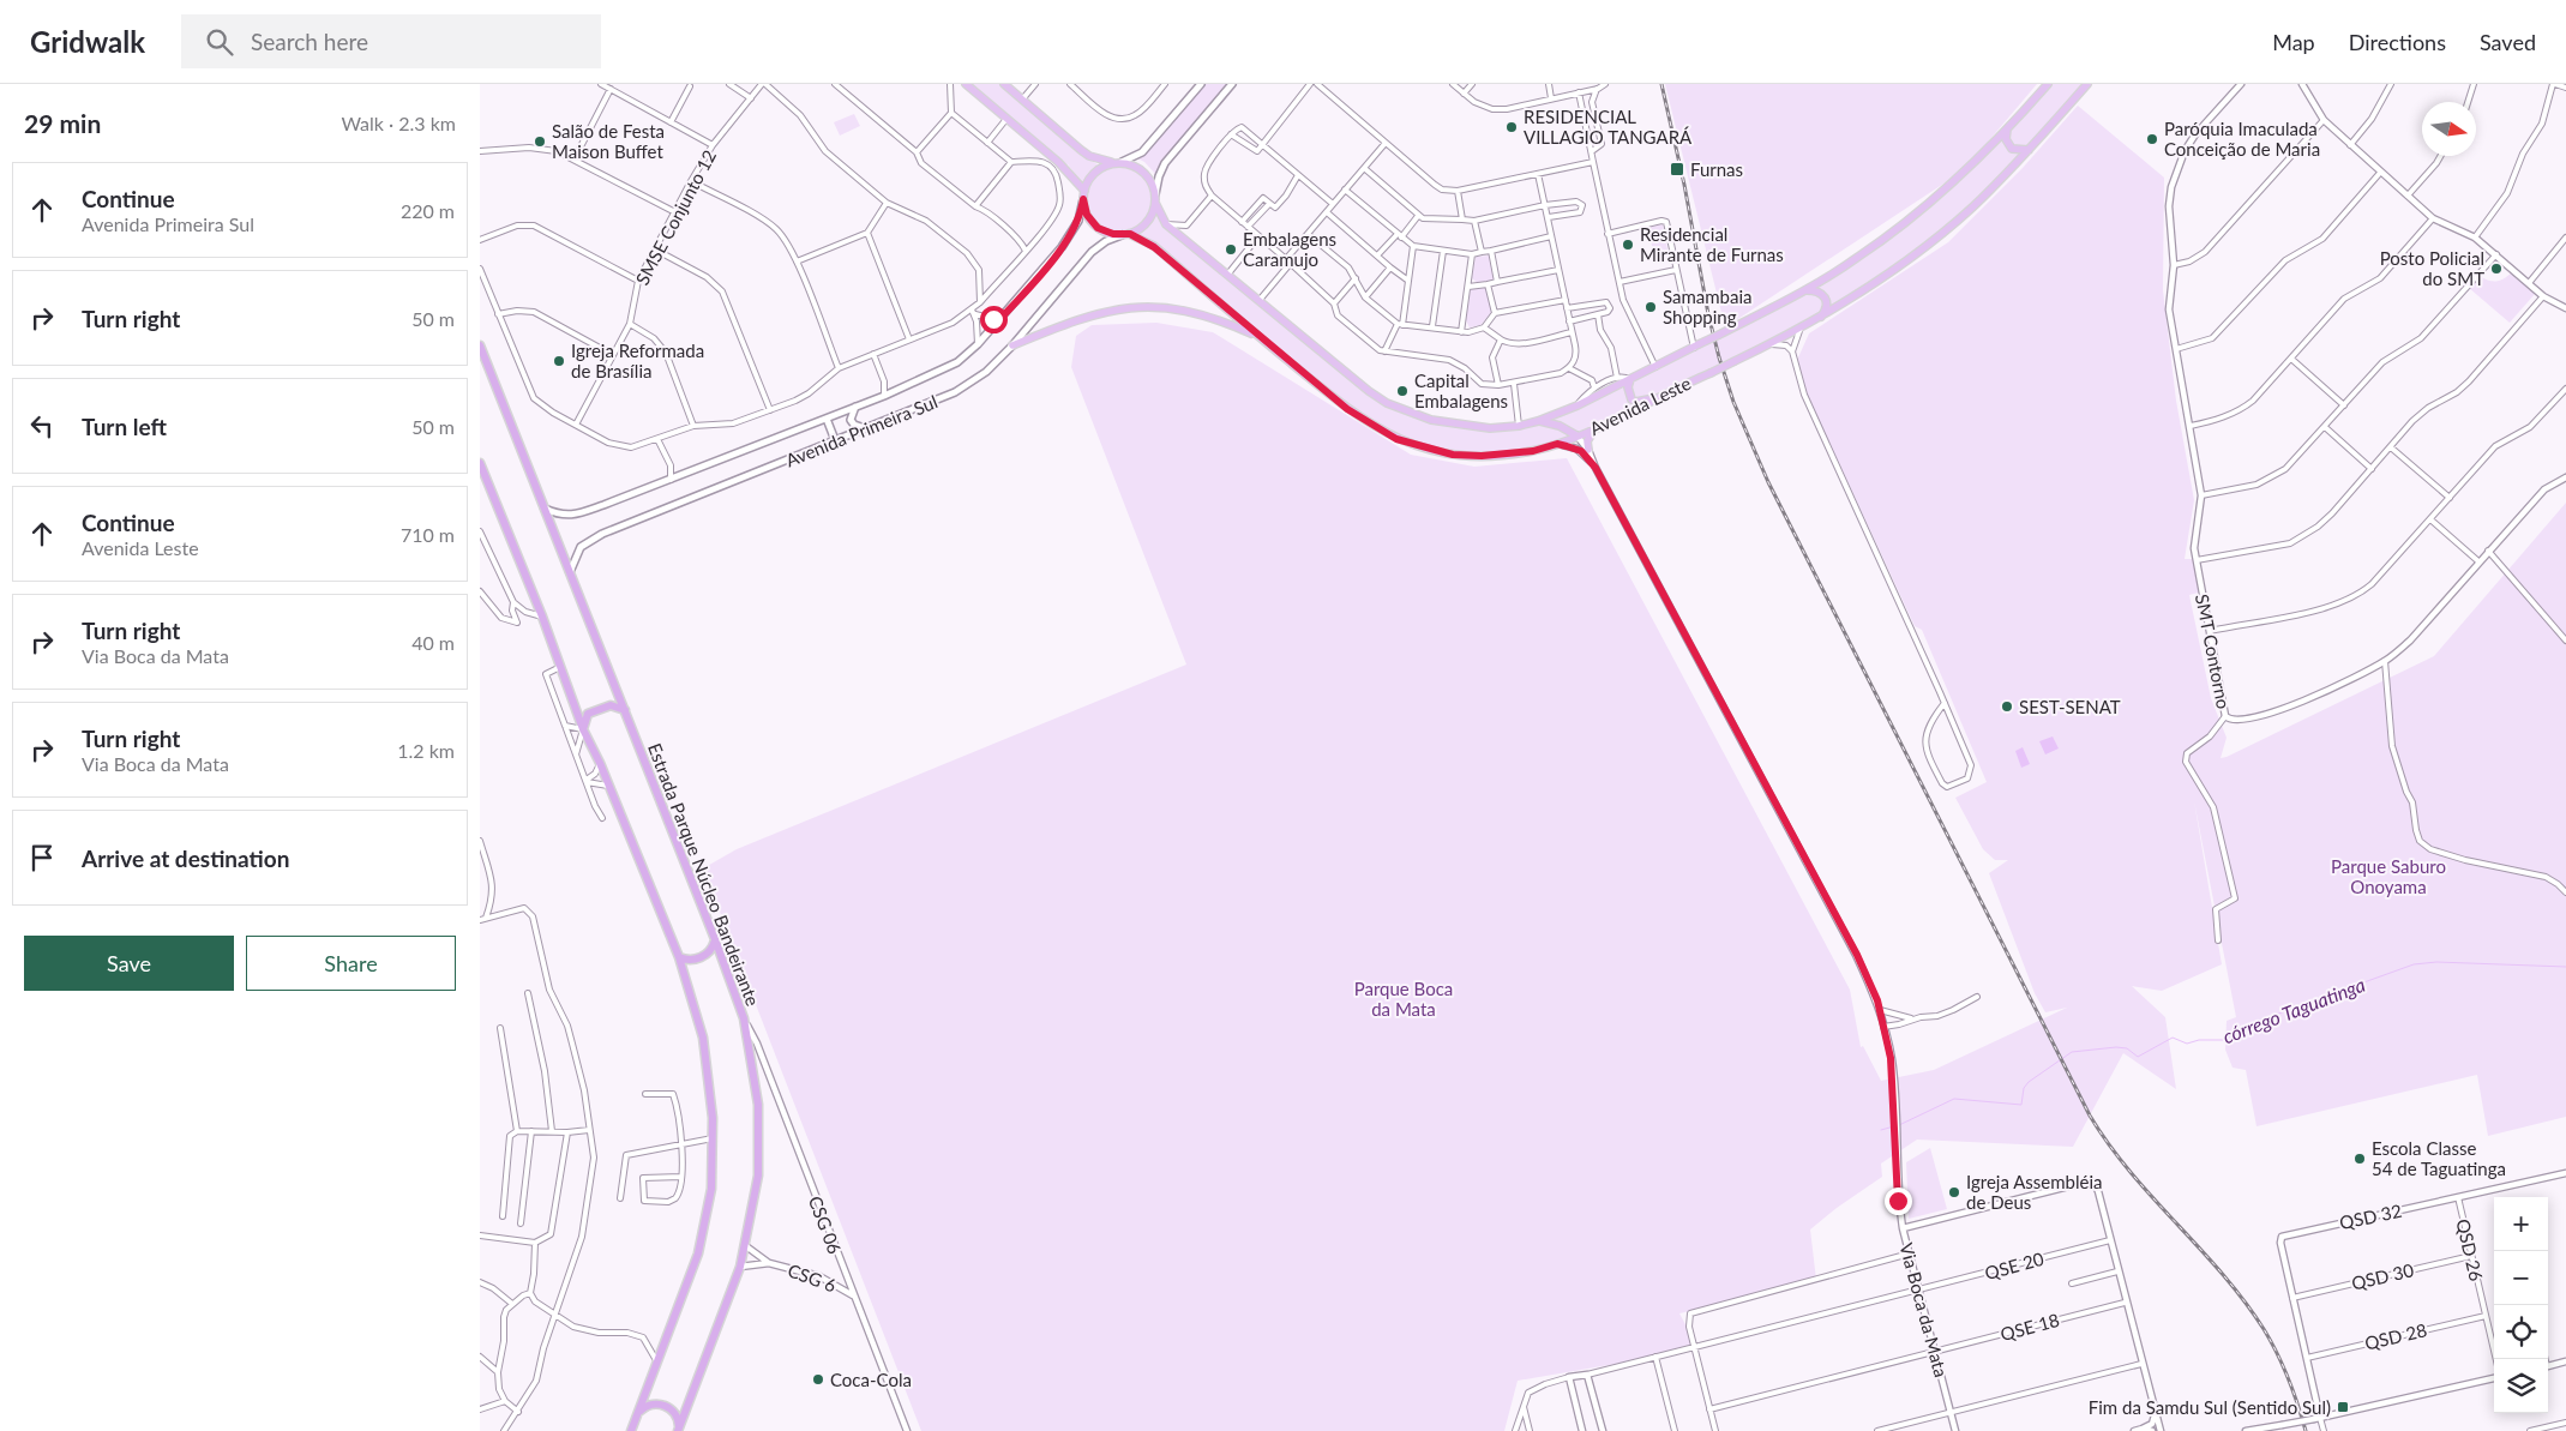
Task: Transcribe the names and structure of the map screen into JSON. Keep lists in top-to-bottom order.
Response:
{
  "streets": {
    "highway": ["Estrada Parque Núcleo Bandeirante"],
    "main road": ["Avenida Leste", "Avenida Primeira Sul"],
    "street": [
      "SMSE Conjunto 12",
      "SMT Contorno",
      "QSD 32",
      "CSG 06",
      "QSD 26",
      "QSE 20",
      "QSD 30",
      "CSG 6",
      "Via Boca da Mata",
      "QSE 18",
      "QSD 28"
    ]
  },
  "crossings": [
    ["Avenida Leste", "Avenida Primeira Sul"],
    ["Avenida Leste", "Via Boca da Mata"],
    ["Avenida Primeira Sul", "Estrada Parque Núcleo Bandeirante"],
    ["Estrada Parque Núcleo Bandeirante", "CSG 06"],
    ["Estrada Parque Núcleo Bandeirante", "CSG 6"],
    ["QSD 32", "QSD 26"],
    ["QSD 32", "QSD 30"],
    ["CSG 06", "CSG 6"],
    ["QSD 26", "QSD 30"],
    ["QSD 26", "QSD 28"],
    ["QSE 20", "Via Boca da Mata"],
    ["Via Boca da Mata", "QSE 18"]
  ],
  "water": ["córrego Taguatinga"],
  "parks": ["Parque Saburo Onoyama", "Parque Boca da Mata"],
  "places": {
    "other": [
      "RESIDENCIAL VILLAGIO TANGARÁ",
      "Paróquia Imaculada Conceição de Maria",
      "Salão de Festa Maison Buffet",
      "Residencial Mirante de Furnas",
      "Embalagens Caramujo",
      "Posto Policial do SMT",
      "Samambaia Shopping",
      "Igreja Reformada de Brasília",
      "Capital Embalagens",
      "SEST-SENAT",
      "Escola Classe 54 de Taguatinga",
      "Igreja Assembléia de Deus",
      "Coca-Cola"
    ],
    "transit": ["Furnas", "Fim da Samdu Sul (Sentido Sul)"]
  },
  "north": "right",
  "page": {
    "header": "Gridwalk",
    "search": "Search here",
    "nav": ["Map", "Directions", "Saved"],
    "heading": ["29 min", "Walk · 2.3 km"],
    "list": [
      ["Continue", "Avenida Primeira Sul", "220 m"],
      ["Turn right", "50 m"],
      ["Turn left", "50 m"],
      ["Continue", "Avenida Leste", "710 m"],
      ["Turn right", "Via Boca da Mata", "40 m"],
      ["Turn right", "Via Boca da Mata", "1.2 km"],
      "Arrive at destination"
    ],
    "buttons": ["Save", "Share"],
    "map_buttons": ["+", "−"]
  }
}
